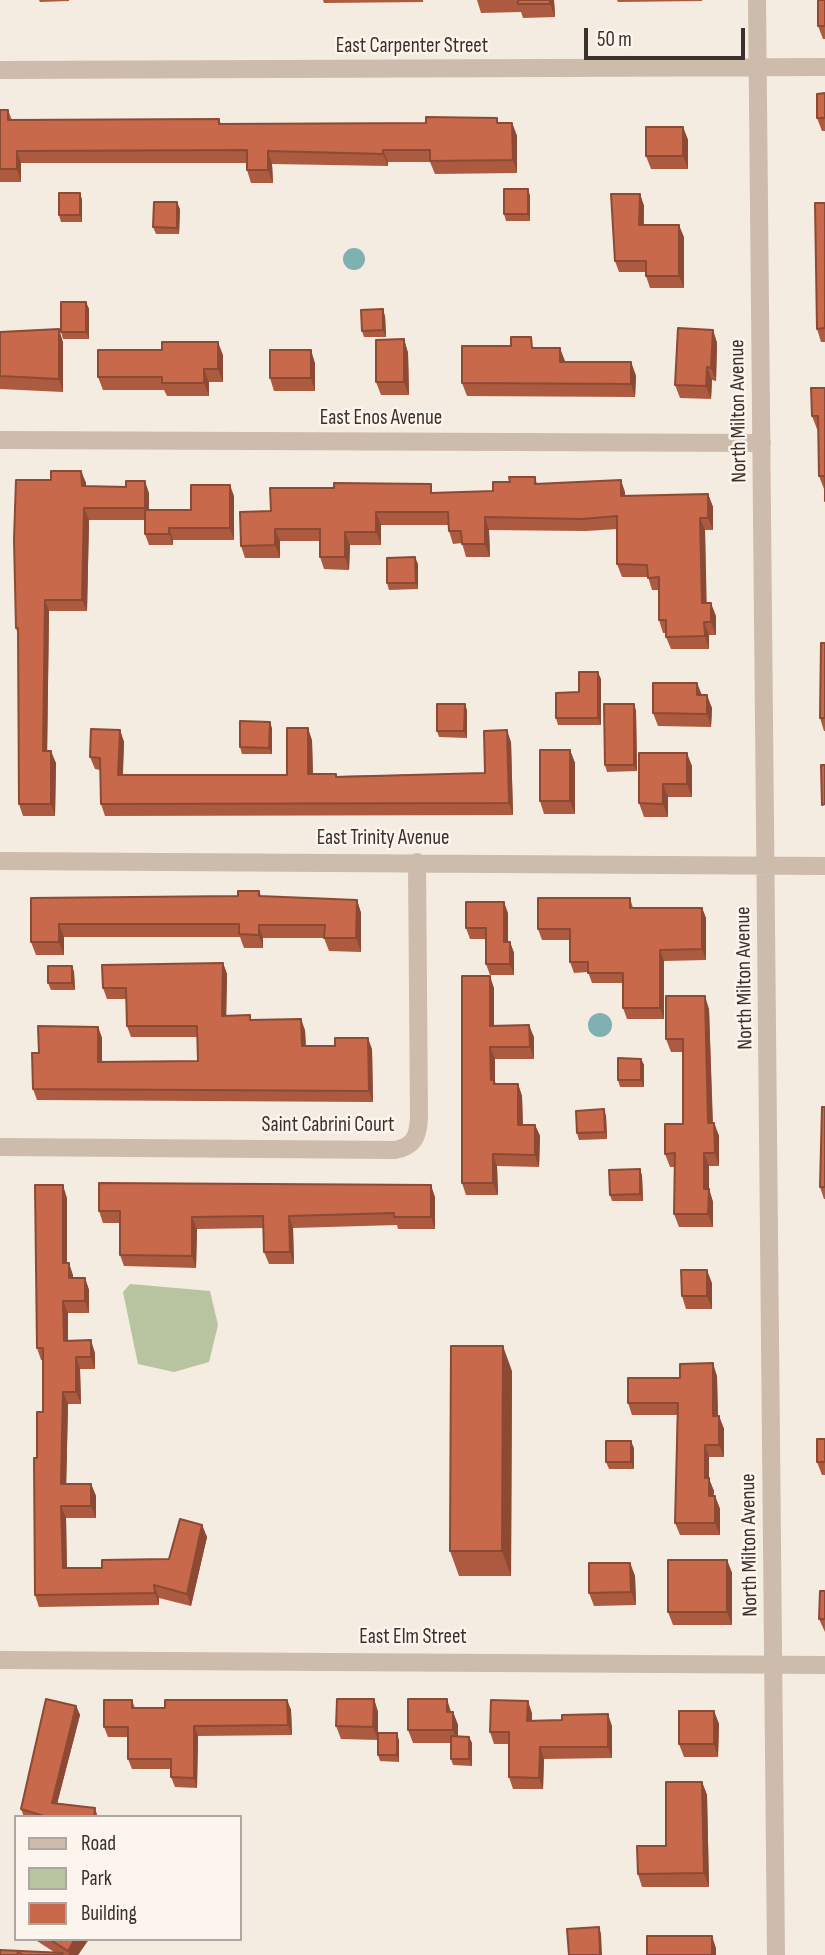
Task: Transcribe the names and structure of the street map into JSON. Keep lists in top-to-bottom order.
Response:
{
  "streets": {
    "street": [
      "East Carpenter Street",
      "North Milton Avenue",
      "East Enos Avenue",
      "East Trinity Avenue",
      "Saint Cabrini Court",
      "East Elm Street"
    ]
  },
  "crossings": [
    ["East Carpenter Street", "North Milton Avenue"],
    ["North Milton Avenue", "East Enos Avenue"],
    ["North Milton Avenue", "East Trinity Avenue"],
    ["North Milton Avenue", "East Elm Street"],
    ["East Trinity Avenue", "Saint Cabrini Court"]
  ],
  "legend": ["Road", "Park", "Building"],
  "scale_bar": "50 m"
}
